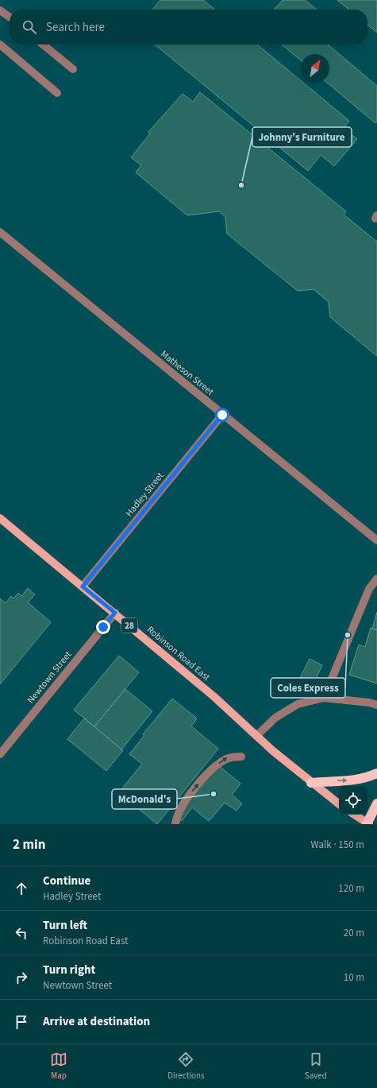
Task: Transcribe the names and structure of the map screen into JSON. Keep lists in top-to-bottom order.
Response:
{
  "streets": {
    "main road": ["28", "Robinson Road East"],
    "street": ["Matheson Street", "Hadley Street", "Newtown Street"]
  },
  "crossings": [
    ["Matheson Street", "Hadley Street"],
    ["Hadley Street", "Robinson Road East"],
    ["Robinson Road East", "Newtown Street"]
  ],
  "places": ["Johnny's Furniture", "Coles Express", "McDonald's"],
  "north": "top right",
  "page": {
    "search": "Search here",
    "heading": ["2 min", "Walk · 150 m"],
    "list": [
      ["Continue", "Hadley Street", "120 m"],
      ["Turn left", "Robinson Road East", "20 m"],
      ["Turn right", "Newtown Street", "10 m"],
      "Arrive at destination"
    ],
    "nav": ["Map", "Directions", "Saved"]
  }
}
